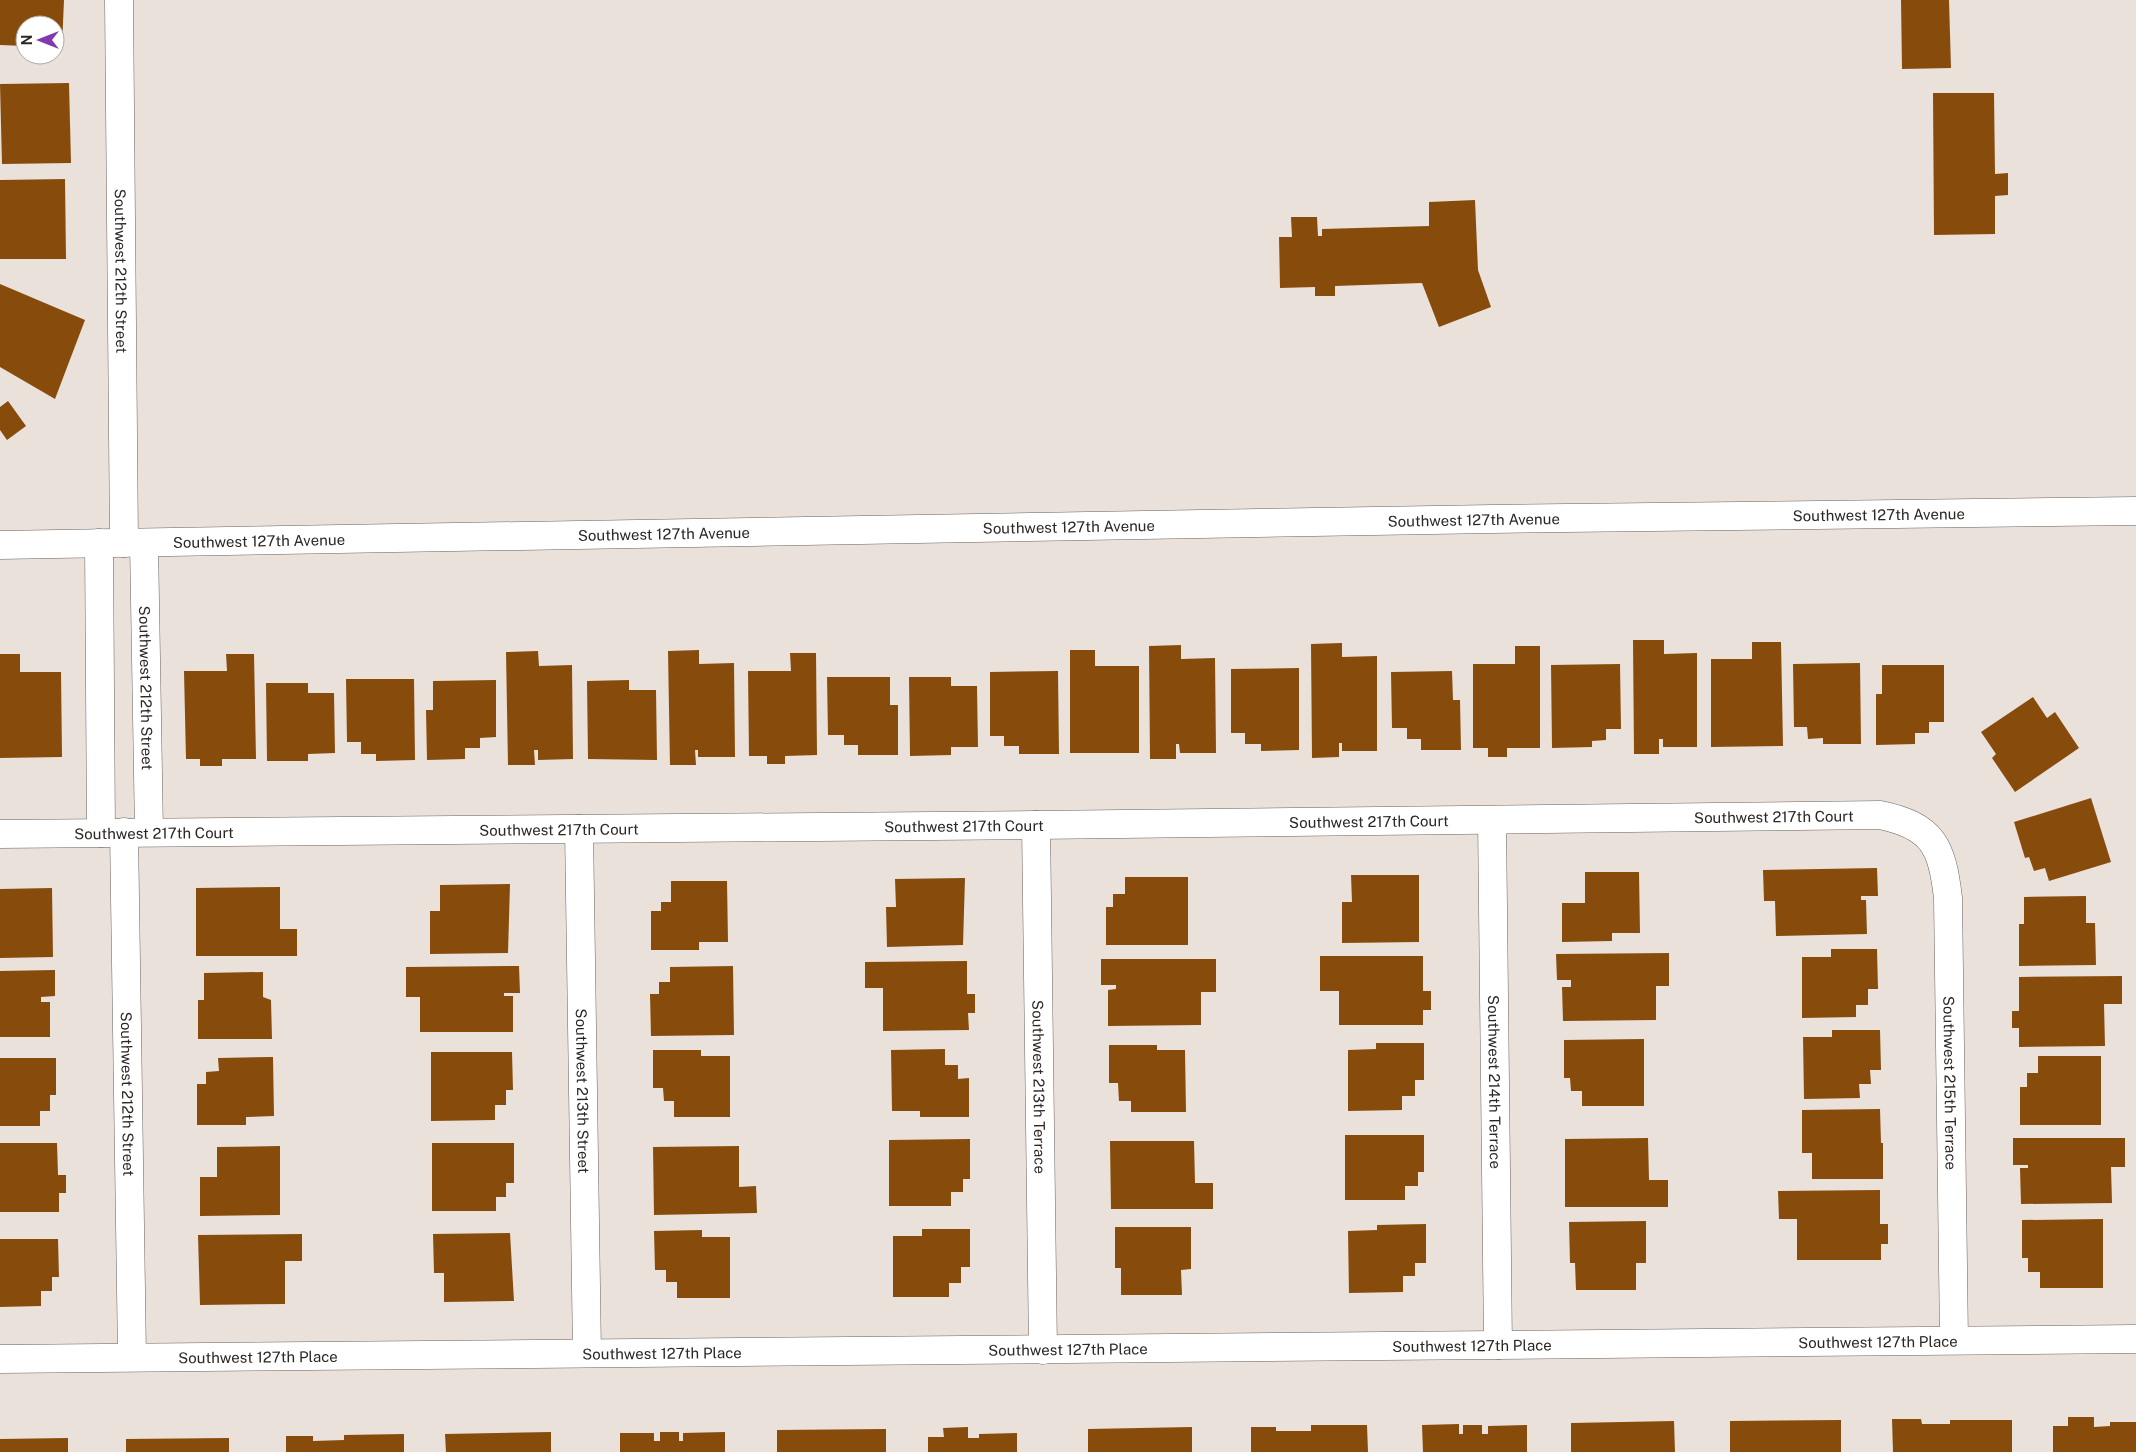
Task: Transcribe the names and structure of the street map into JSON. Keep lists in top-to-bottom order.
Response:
{
  "streets": {
    "street": [
      "Southwest 212th Street",
      "Southwest 127th Avenue",
      "Southwest 217th Court",
      "Southwest 215th Terrace",
      "Southwest 214th Terrace",
      "Southwest 213th Terrace",
      "Southwest 213th Street",
      "Southwest 127th Place"
    ]
  },
  "crossings": [
    ["Southwest 212th Street", "Southwest 127th Avenue"],
    ["Southwest 212th Street", "Southwest 217th Court"],
    ["Southwest 212th Street", "Southwest 127th Place"],
    ["Southwest 217th Court", "Southwest 215th Terrace"],
    ["Southwest 217th Court", "Southwest 214th Terrace"],
    ["Southwest 217th Court", "Southwest 213th Terrace"],
    ["Southwest 217th Court", "Southwest 213th Street"],
    ["Southwest 215th Terrace", "Southwest 127th Place"],
    ["Southwest 214th Terrace", "Southwest 127th Place"],
    ["Southwest 213th Terrace", "Southwest 127th Place"],
    ["Southwest 213th Street", "Southwest 127th Place"]
  ],
  "north": "left"
}
